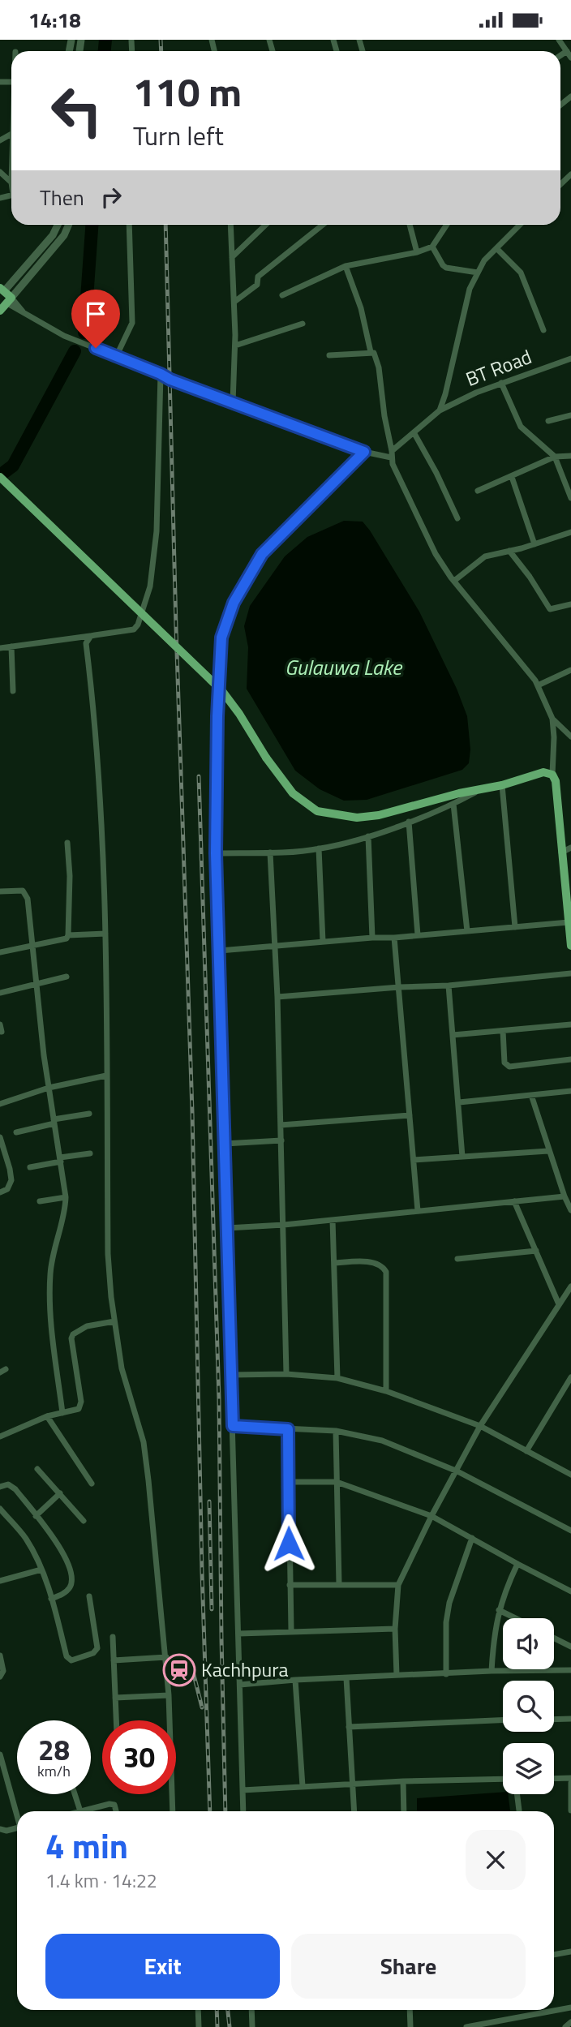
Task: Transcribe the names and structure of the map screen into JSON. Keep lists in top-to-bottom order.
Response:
{
  "streets": {
    "street": ["BT Road"]
  },
  "water": ["Gulauwa Lake"],
  "places": {
    "station": ["Kachhpura"]
  },
  "page": {
    "status": "14:18",
    "turn": ["110 m", "Turn left"],
    "then": "Then",
    "speed": "28 km/h",
    "limit": "30",
    "heading": ["4 min", "1.4 km · 14:22"],
    "buttons": ["Exit", "Share"]
  }
}
